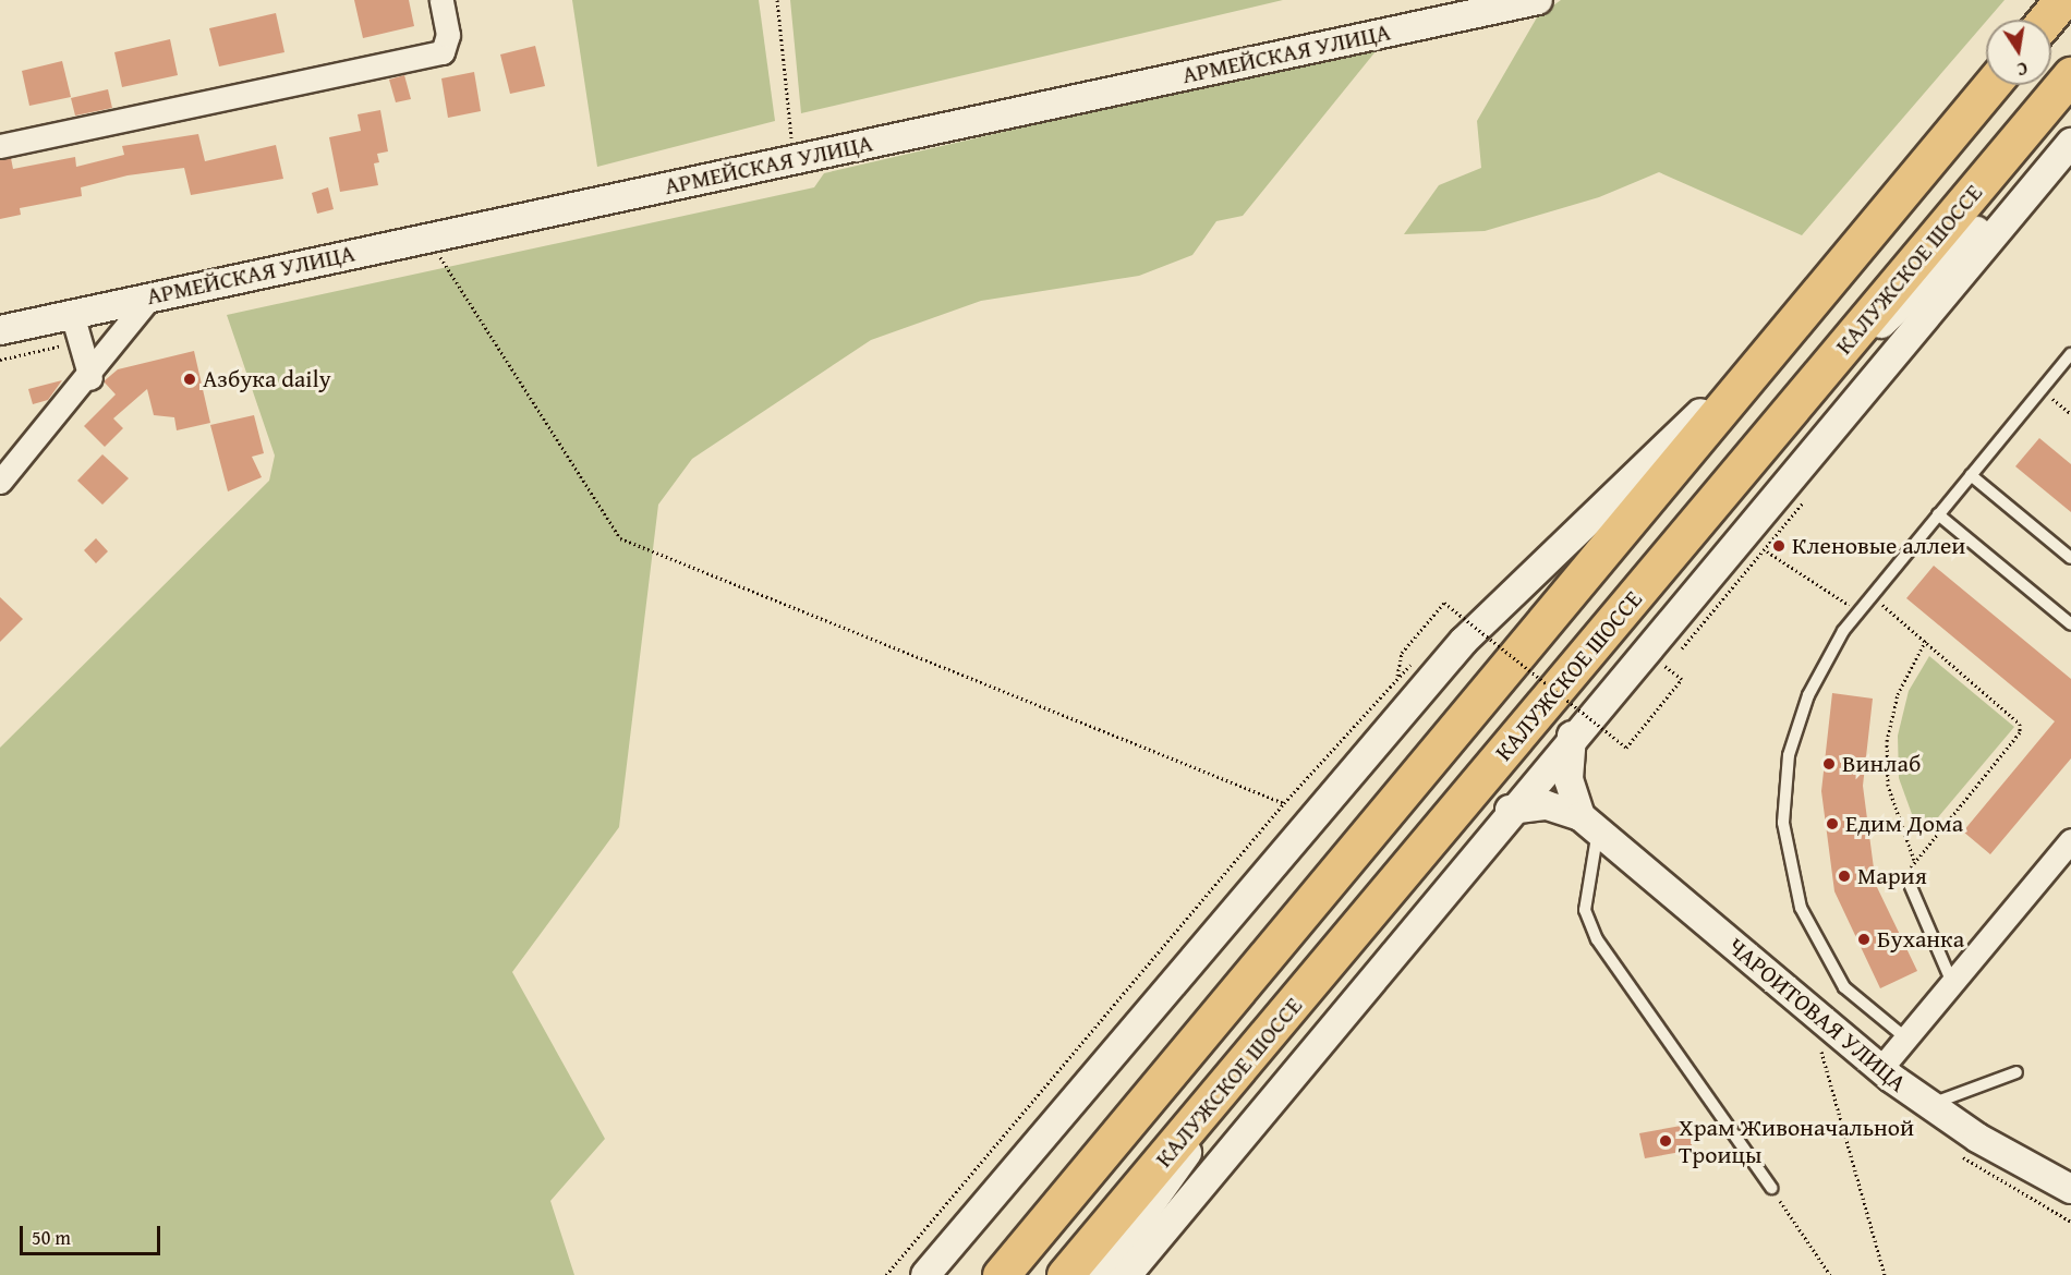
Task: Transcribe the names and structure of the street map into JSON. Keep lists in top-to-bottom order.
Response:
{
  "streets": {
    "highway": ["КАЛУЖСКОЕ ШОССЕ"],
    "street": ["АРМЕЙСКАЯ УЛИЦА", "ЧАРОИТОВАЯ УЛИЦА"]
  },
  "places": [
    "Азбука daily",
    "Кленовые аллеи",
    "Винлаб",
    "Едим Дома",
    "Мария",
    "Буханка",
    "Храм Живоначальной Троицы"
  ],
  "scale_bar": "50 m",
  "north": "bottom"
}
